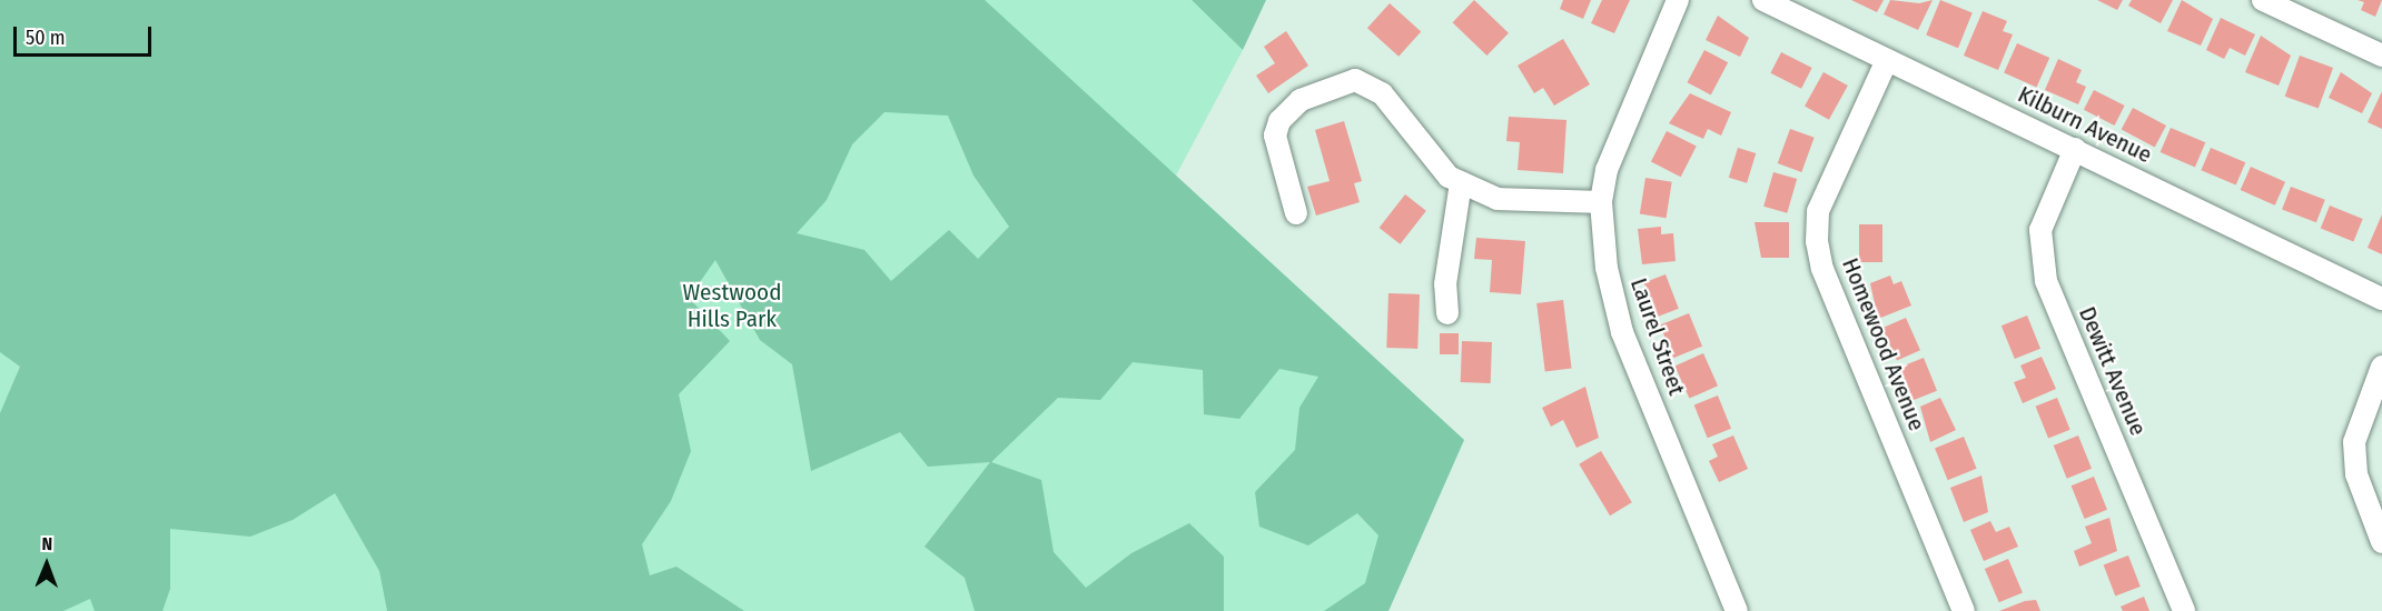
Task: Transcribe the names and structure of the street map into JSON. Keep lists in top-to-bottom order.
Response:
{
  "streets": {
    "street": [
      "Kilburn Avenue",
      "Laurel Street",
      "Homewood Avenue",
      "Dewitt Avenue"
    ]
  },
  "crossings": [
    ["Kilburn Avenue", "Homewood Avenue"],
    ["Kilburn Avenue", "Dewitt Avenue"]
  ],
  "parks": ["Westwood Hills Park"],
  "scale_bar": "50 m",
  "north": "top"
}
